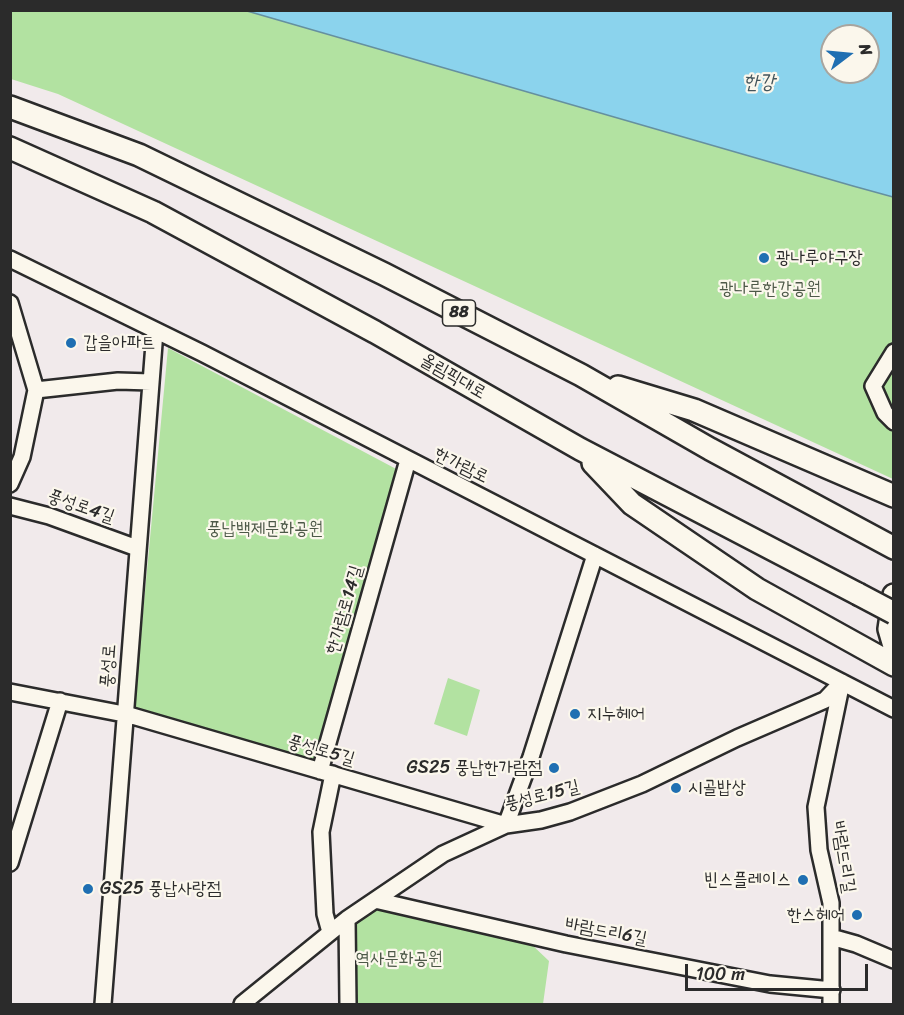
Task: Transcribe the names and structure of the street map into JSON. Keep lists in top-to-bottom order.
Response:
{
  "streets": {
    "highway": ["88", "올림픽대로"],
    "street": [
      "한가람로",
      "풍성로4길",
      "한가람로14길",
      "풍성로",
      "풍성로5길",
      "풍성로15길",
      "바람드리길",
      "바람드리6길"
    ]
  },
  "crossings": [
    ["한가람로", "한가람로14길"],
    ["한가람로", "풍성로"],
    ["한가람로", "풍성로15길"],
    ["한가람로", "바람드리길"],
    ["풍성로4길", "풍성로"],
    ["한가람로14길", "풍성로5길"],
    ["한가람로14길", "풍성로15길"],
    ["풍성로", "풍성로5길"],
    ["풍성로5길", "풍성로15길"],
    ["풍성로15길", "바람드리길"],
    ["풍성로15길", "바람드리6길"],
    ["바람드리길", "바람드리6길"]
  ],
  "water": ["한강"],
  "parks": ["광나루한강공원", "풍납백제문화공원", "역사문화공원"],
  "places": [
    "광나루야구장",
    "갑을아파트",
    "지누헤어",
    "GS25 풍납한가람점",
    "시골밥상",
    "빈스플레이스",
    "GS25 풍납사랑점",
    "한스헤어"
  ],
  "scale_bar": "100 m",
  "north": "right"
}
